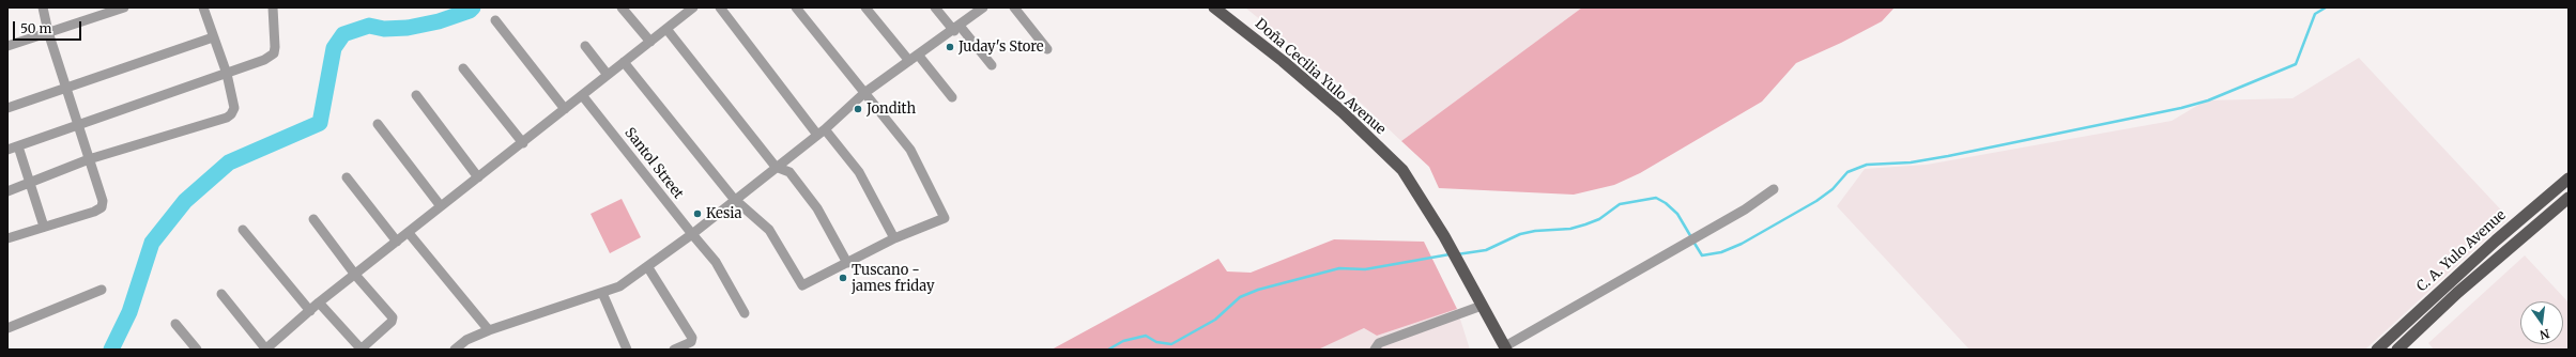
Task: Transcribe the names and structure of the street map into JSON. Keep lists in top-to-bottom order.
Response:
{
  "streets": {
    "main road": ["Doña Cecilia Yulo Avenue", "C. A. Yulo Avenue"],
    "street": ["Santol Street"]
  },
  "places": [
    "Juday's Store",
    "Jondith",
    "Kesia",
    "Tuscano - james friday"
  ],
  "scale_bar": "50 m",
  "north": "bottom"
}
